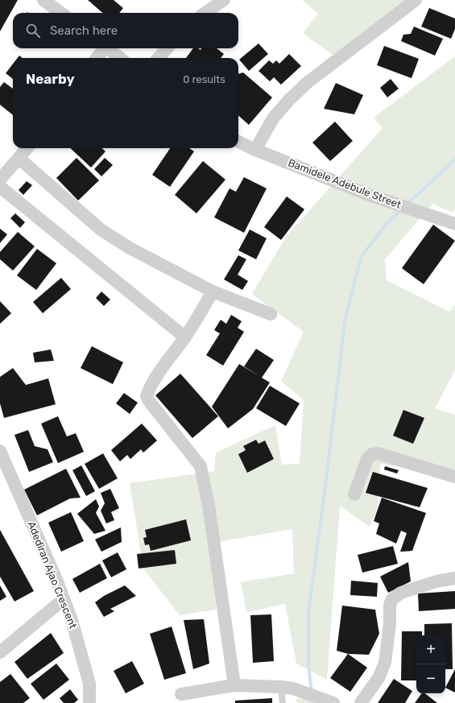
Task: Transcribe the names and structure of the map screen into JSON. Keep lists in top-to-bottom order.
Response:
{
  "streets": {
    "street": ["Bamidele Adebule Street", "Adediran Ajao Crescent"]
  },
  "page": {
    "search": "Search here",
    "heading": ["Nearby", "0 results"],
    "map_buttons": ["+", "−"]
  }
}
